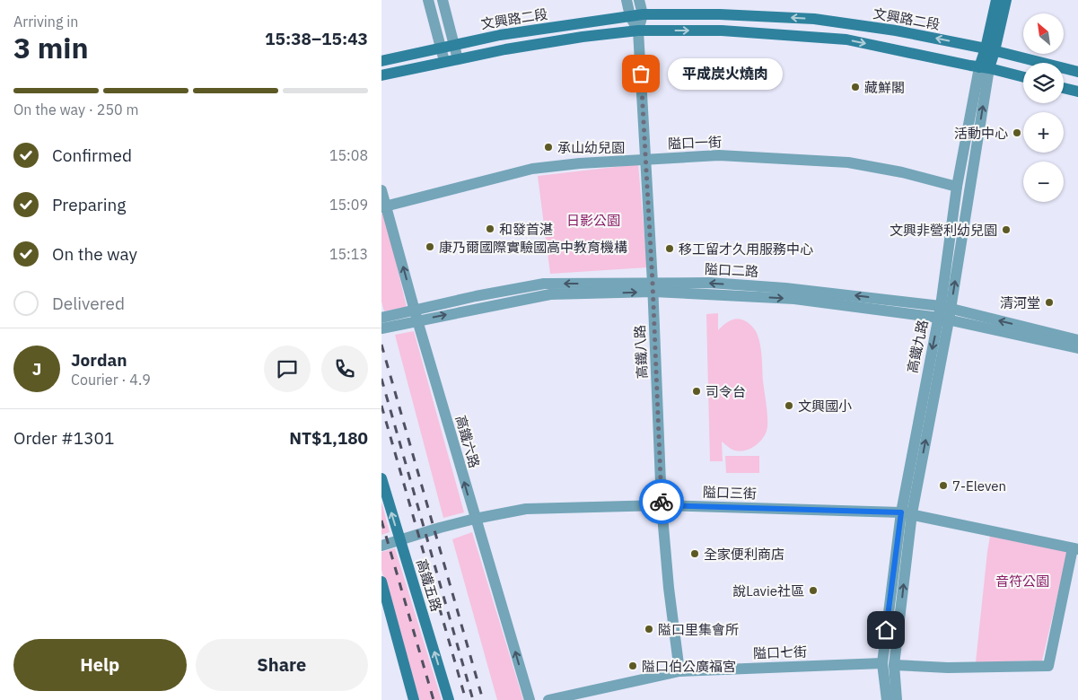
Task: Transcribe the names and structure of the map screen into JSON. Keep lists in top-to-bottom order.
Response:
{
  "streets": {
    "street": [
      "文興路二段",
      "隘口一街",
      "隘口二路",
      "高鐵九路",
      "高鐵八路",
      "高鐵六路",
      "隘口三街",
      "高鐵五路",
      "隘口七街"
    ]
  },
  "crossings": [
    ["文興路二段", "高鐵九路"],
    ["文興路二段", "高鐵八路"],
    ["隘口一街", "高鐵九路"],
    ["隘口一街", "高鐵八路"],
    ["隘口一街", "高鐵六路"],
    ["隘口二路", "高鐵九路"],
    ["隘口二路", "高鐵八路"],
    ["隘口二路", "高鐵六路"],
    ["高鐵九路", "隘口三街"],
    ["高鐵九路", "隘口七街"],
    ["高鐵八路", "隘口三街"],
    ["高鐵八路", "隘口七街"],
    ["高鐵六路", "隘口三街"],
    ["隘口三街", "高鐵五路"]
  ],
  "one_way": ["高鐵六路"],
  "parks": ["日影公園", "音符公園"],
  "places": [
    "平成炭火燒肉",
    "藏鮮閣",
    "活動中心",
    "承山幼兒園",
    "和發首湛",
    "文興非營利幼兒園",
    "康乃爾國際實驗國高中教育機構",
    "移工留才久用服務中心",
    "清河堂",
    "司令台",
    "文興國小",
    "7-Eleven",
    "全家便利商店",
    "說Lavie社區",
    "隘口里集會所",
    "隘口伯公廣福宮"
  ],
  "north": "top left",
  "page": {
    "heading": ["3 min", "Arriving in", "15:38–15:43"],
    "panel": [
      "Jordan",
      "Courier · 4.9",
      "Order #1301",
      "NT$1,180"
    ],
    "map_buttons": ["+", "−"],
    "bubble": "平成炭火燒肉",
    "bar": "On the way · 250 m",
    "list": [
      ["Confirmed", "15:08"],
      ["Preparing", "15:09"],
      ["On the way", "15:13"],
      "Delivered"
    ],
    "round": "J",
    "buttons": ["Help", "Share"]
  }
}
